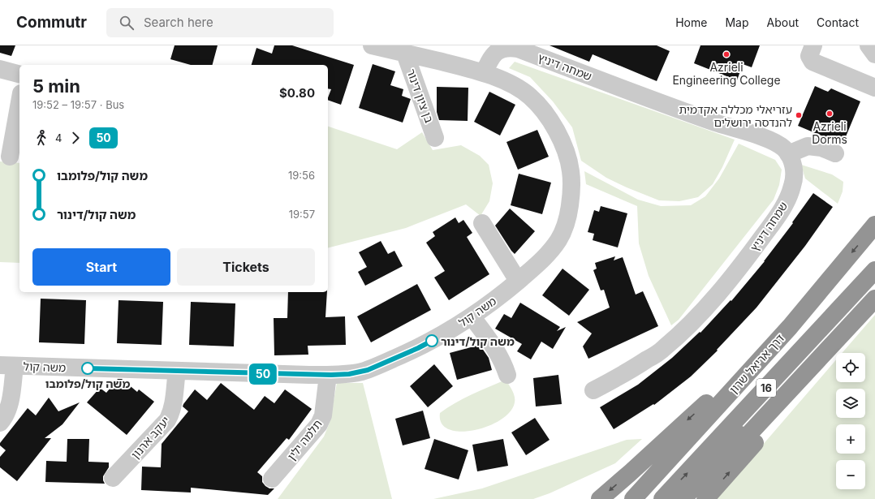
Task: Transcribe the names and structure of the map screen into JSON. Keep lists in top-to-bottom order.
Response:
{
  "streets": {
    "highway": ["דרך אריאל שרון", "16"],
    "street": [
      "שמחה דיניץ",
      "בן ציון דינור",
      "משה קול",
      "יעקב ארנון",
      "תלמה ילין"
    ]
  },
  "crossings": [
    ["שמחה דיניץ", "משה קול"],
    ["בן ציון דינור", "משה קול"],
    ["משה קול", "יעקב ארנון"],
    ["משה קול", "תלמה ילין"]
  ],
  "places": [
    "Azrieli Engineering College",
    "Azrieli Dorms",
    "עזריאלי מכללה אקדמית להנדסה ירושלים",
    "משה קול/דינור",
    "משה קול/פלומבו"
  ],
  "lines": ["bus line 50"],
  "page": {
    "header": "Commutr",
    "search": "Search here",
    "nav": [
      "Home",
      "Map",
      "About",
      "Contact"
    ],
    "on_map": "50",
    "heading": ["5 min", "19:52 – 19:57 · Bus", "$0.80"],
    "legs": ["4", "50"],
    "list": [
      {
        "name": "משה קול/פלומבו",
        "value": "19:56"
      },
      {
        "name": "משה קול/דינור",
        "value": "19:57"
      }
    ],
    "buttons": ["Start", "Tickets"],
    "map_buttons": ["+", "−"]
  }
}
